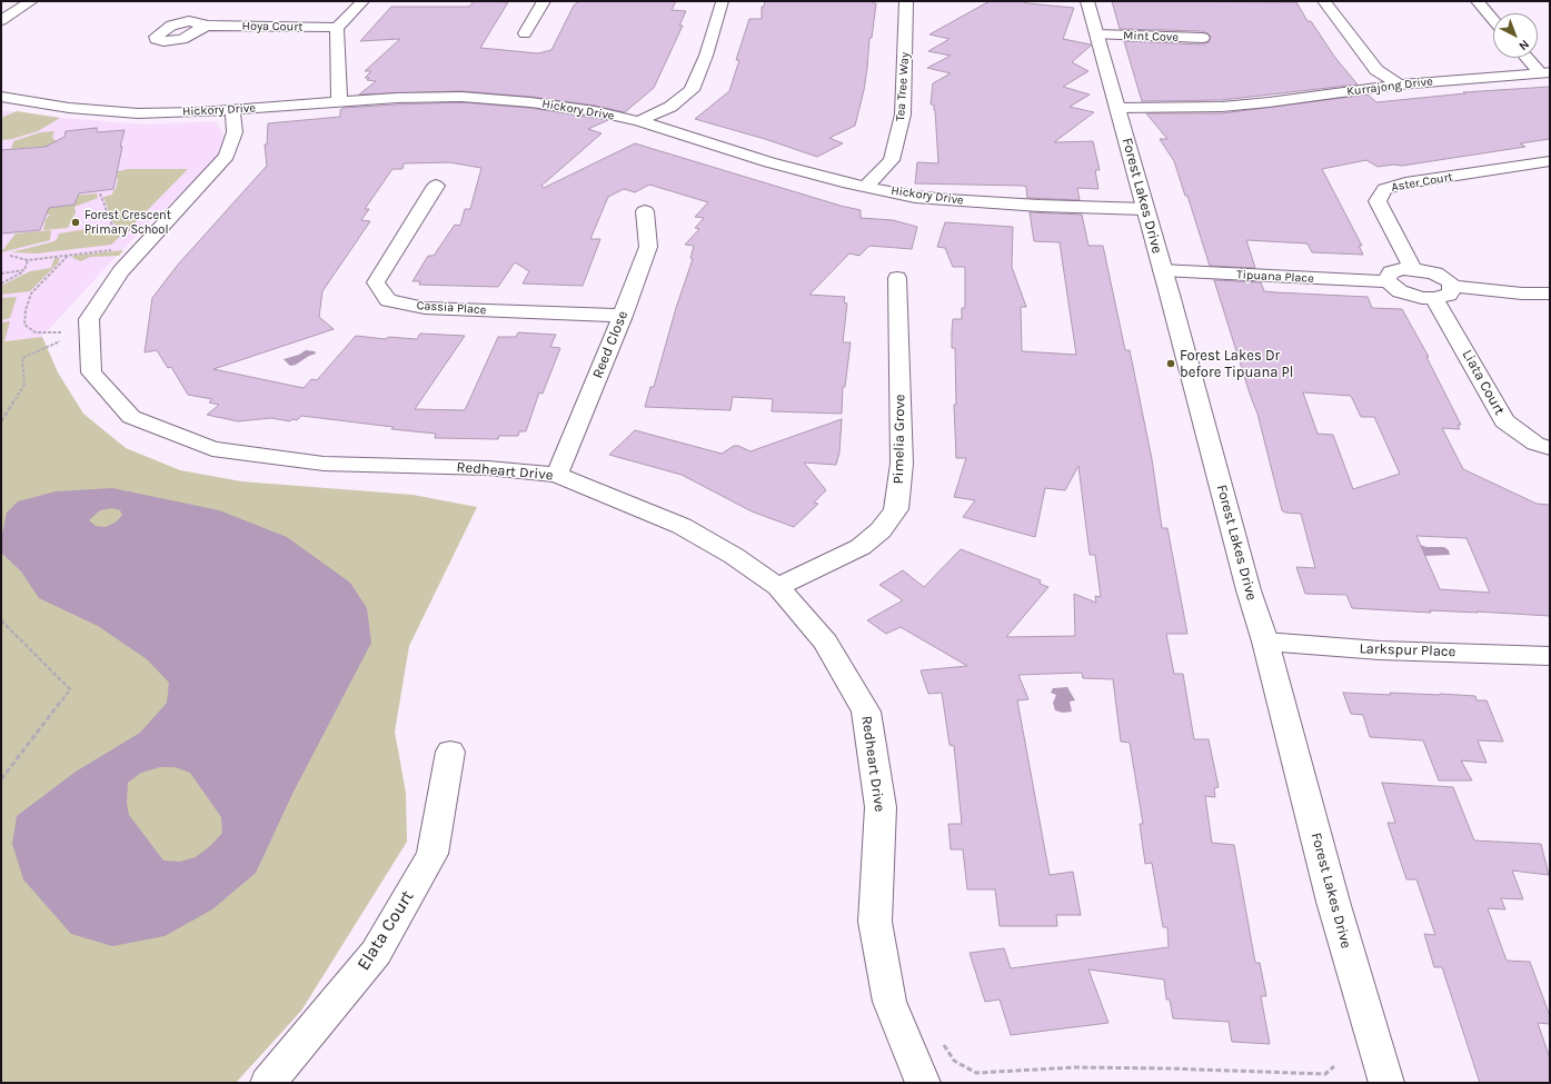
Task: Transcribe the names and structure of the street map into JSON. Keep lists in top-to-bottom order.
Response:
{
  "streets": {
    "street": [
      "Hoya Court",
      "Mint Cove",
      "Tea Tree Way",
      "Kurrajong Drive",
      "Hickory Drive",
      "Aster Court",
      "Forest Lakes Drive",
      "Tipuana Place",
      "Cassia Place",
      "Reed Close",
      "Liata Court",
      "Pimelia Grove",
      "Redheart Drive",
      "Larkspur Place",
      "Elata Court"
    ]
  },
  "crossings": [
    ["Mint Cove", "Forest Lakes Drive"],
    ["Tea Tree Way", "Hickory Drive"],
    ["Kurrajong Drive", "Forest Lakes Drive"],
    ["Hickory Drive", "Forest Lakes Drive"],
    ["Hickory Drive", "Redheart Drive"],
    ["Forest Lakes Drive", "Tipuana Place"],
    ["Forest Lakes Drive", "Larkspur Place"],
    ["Cassia Place", "Reed Close"],
    ["Reed Close", "Redheart Drive"],
    ["Pimelia Grove", "Redheart Drive"]
  ],
  "places": ["Forest Crescent Primary School", "Forest Lakes Dr before Tipuana Pl"],
  "north": "bottom right"
}
